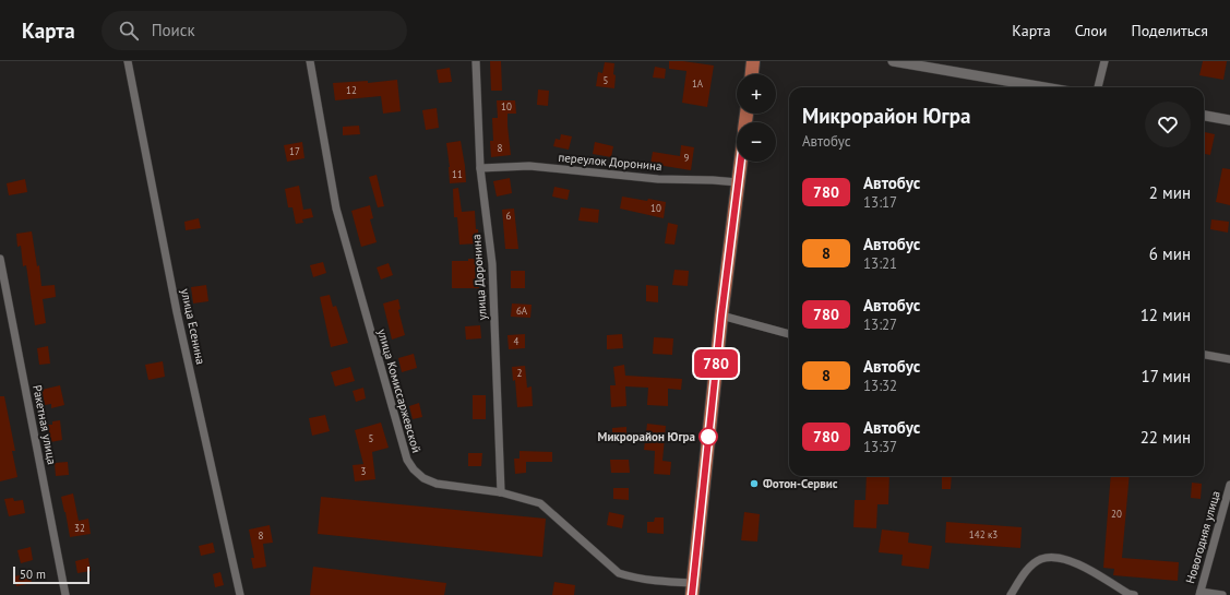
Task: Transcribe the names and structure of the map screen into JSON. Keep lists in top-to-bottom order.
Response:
{
  "streets": {
    "street": [
      "переулок Доронина",
      "улица Доронина",
      "улица Есенина",
      "улица Комиссаржевской",
      "Ракетная улица",
      "Новогодняя улица"
    ]
  },
  "crossings": [
    ["переулок Доронина", "улица Доронина"],
    ["улица Доронина", "улица Комиссаржевской"]
  ],
  "places": ["Микрорайон Югра", "Фотон-Сервис"],
  "lines": ["bus line 780"],
  "house_numbers": [
    "5",
    "1А",
    "12",
    "10",
    "8",
    "17",
    "9",
    "11",
    "10",
    "6",
    "6А",
    "4",
    "2",
    "5",
    "3",
    "20",
    "32",
    "142 к3",
    "8"
  ],
  "scale_bar": "50 m",
  "page": {
    "header": "Карта",
    "search": "Поиск",
    "nav": ["Карта", "Слои", "Поделиться"],
    "on_map": "780",
    "map_buttons": ["+", "−"],
    "heading": ["Микрорайон Югра", "Автобус"],
    "list": [
      {
        "mark": "780",
        "name": "Автобус",
        "note": "13:17",
        "value": "2 мин"
      },
      {
        "mark": "8",
        "name": "Автобус",
        "note": "13:21",
        "value": "6 мин"
      },
      {
        "mark": "780",
        "name": "Автобус",
        "note": "13:27",
        "value": "12 мин"
      },
      {
        "mark": "8",
        "name": "Автобус",
        "note": "13:32",
        "value": "17 мин"
      },
      {
        "mark": "780",
        "name": "Автобус",
        "note": "13:37",
        "value": "22 мин"
      }
    ],
    "scale": "50 m"
  }
}
